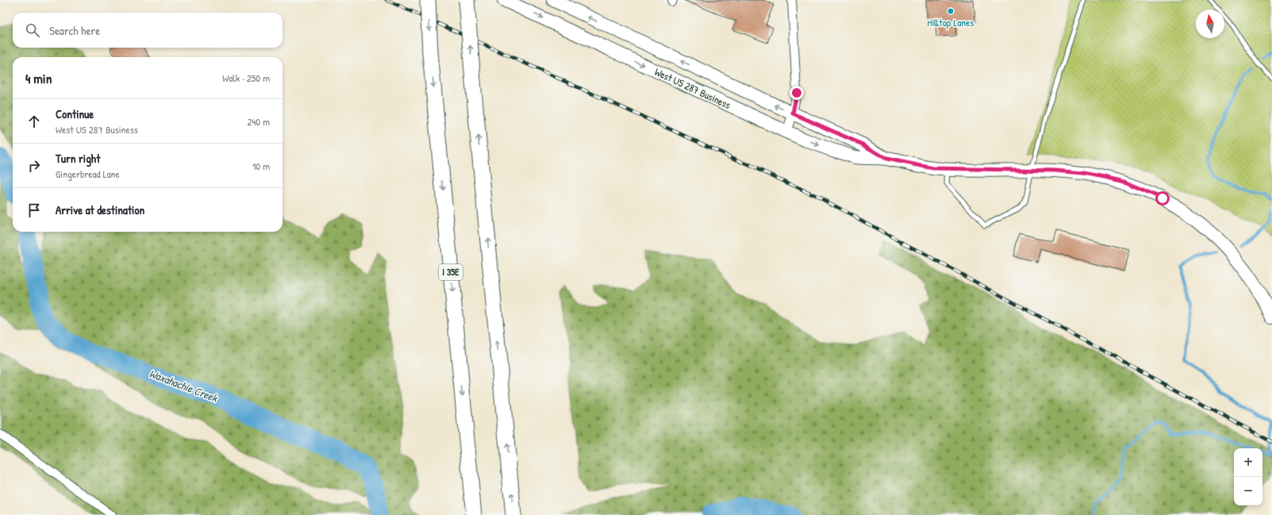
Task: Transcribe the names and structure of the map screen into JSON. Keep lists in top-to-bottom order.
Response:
{
  "streets": {
    "highway": ["I 35E"],
    "main road": ["West US 287 Business"]
  },
  "water": ["Waxahachie Creek"],
  "places": ["Hilltop Lanes"],
  "north": "top",
  "page": {
    "search": "Search here",
    "heading": ["4 min", "Walk · 250 m"],
    "list": [
      ["Continue", "West US 287 Business", "240 m"],
      ["Turn right", "Gingerbread Lane", "10 m"],
      "Arrive at destination"
    ],
    "map_buttons": ["+", "−"]
  }
}
